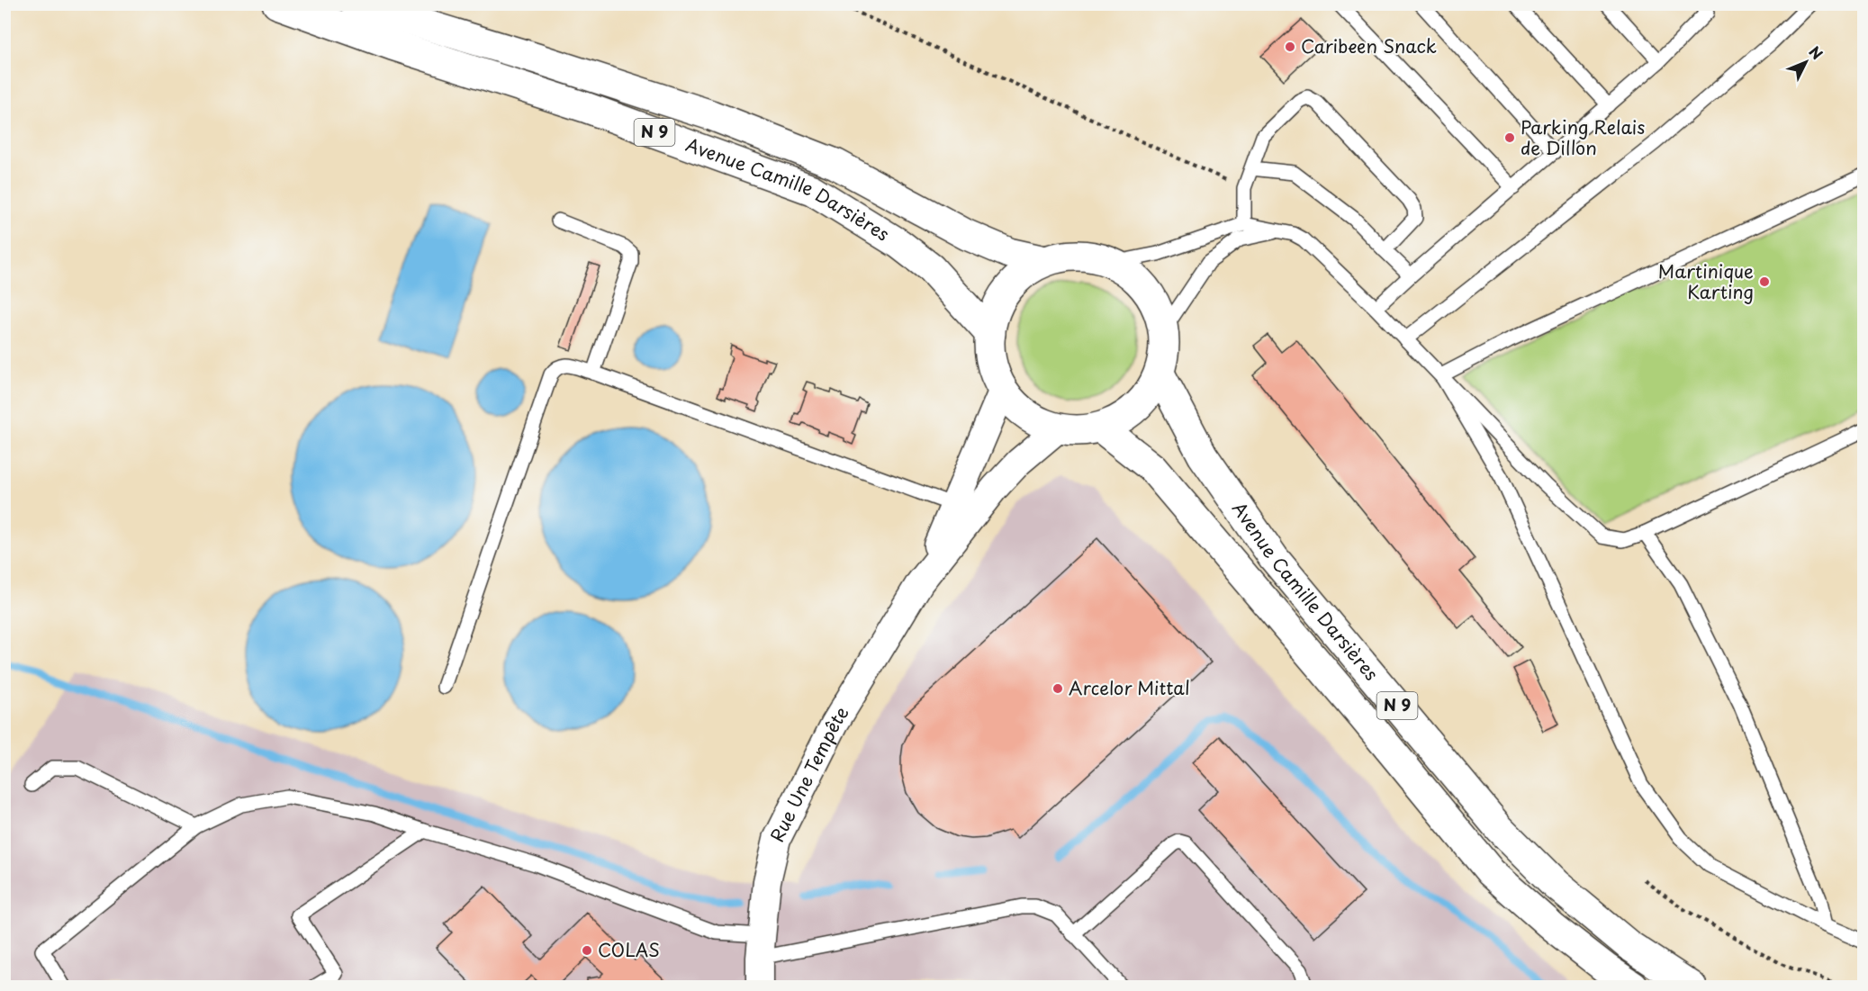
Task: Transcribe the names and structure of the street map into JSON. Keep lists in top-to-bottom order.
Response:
{
  "streets": {
    "main road": ["N 9", "Avenue Camille Darsières"],
    "street": ["Rue Une Tempête"]
  },
  "crossings": [
    ["Avenue Camille Darsières", "Rue Une Tempête"]
  ],
  "places": [
    "Caribeen Snack",
    "Parking Relais de Dillon",
    "Martinique Karting",
    "Arcelor Mittal",
    "COLAS"
  ],
  "north": "top right"
}
